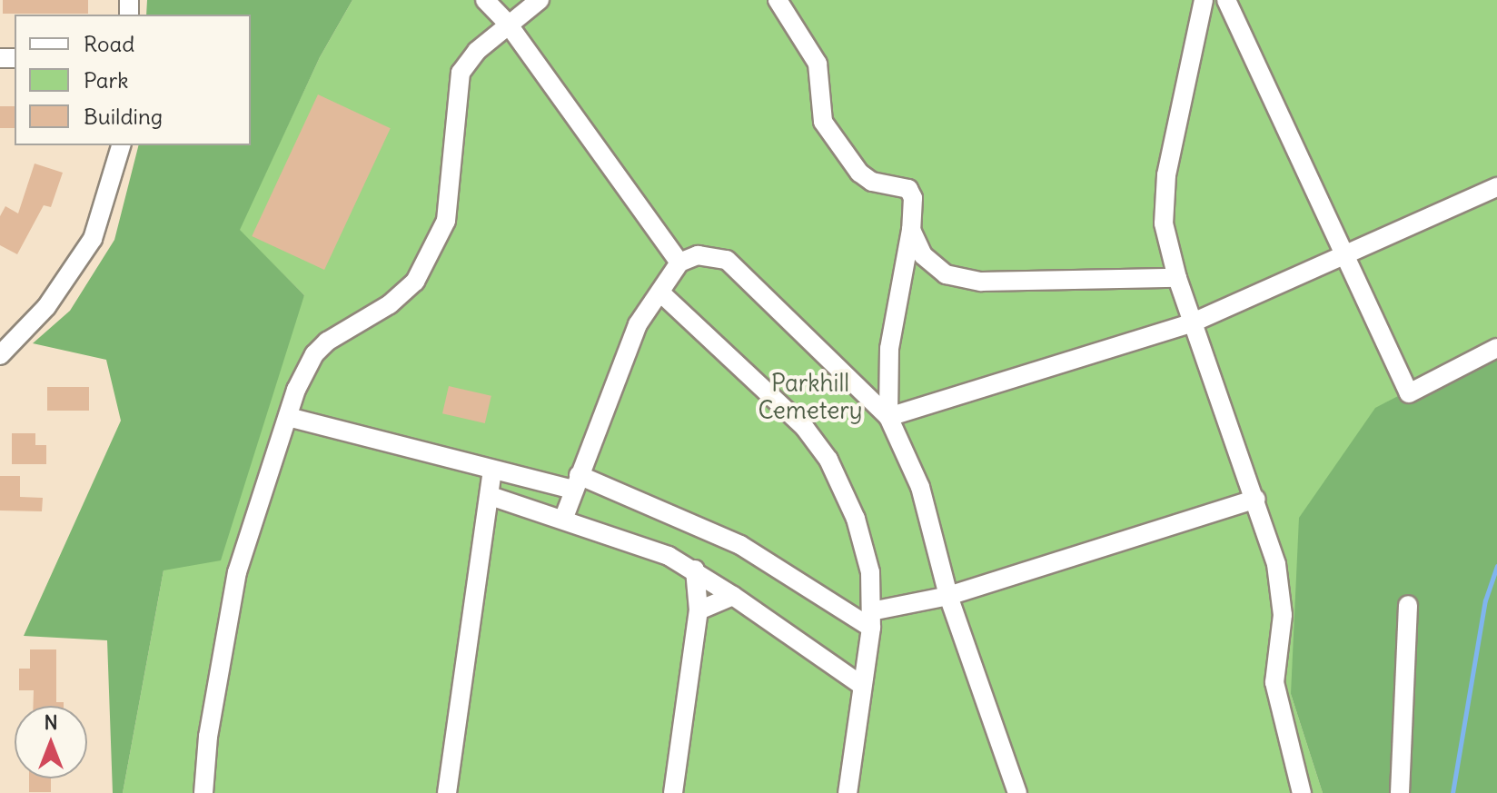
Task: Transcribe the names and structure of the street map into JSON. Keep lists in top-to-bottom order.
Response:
{
  "parks": ["Parkhill Cemetery"],
  "legend": ["Road", "Park", "Building"],
  "north": "top"
}
